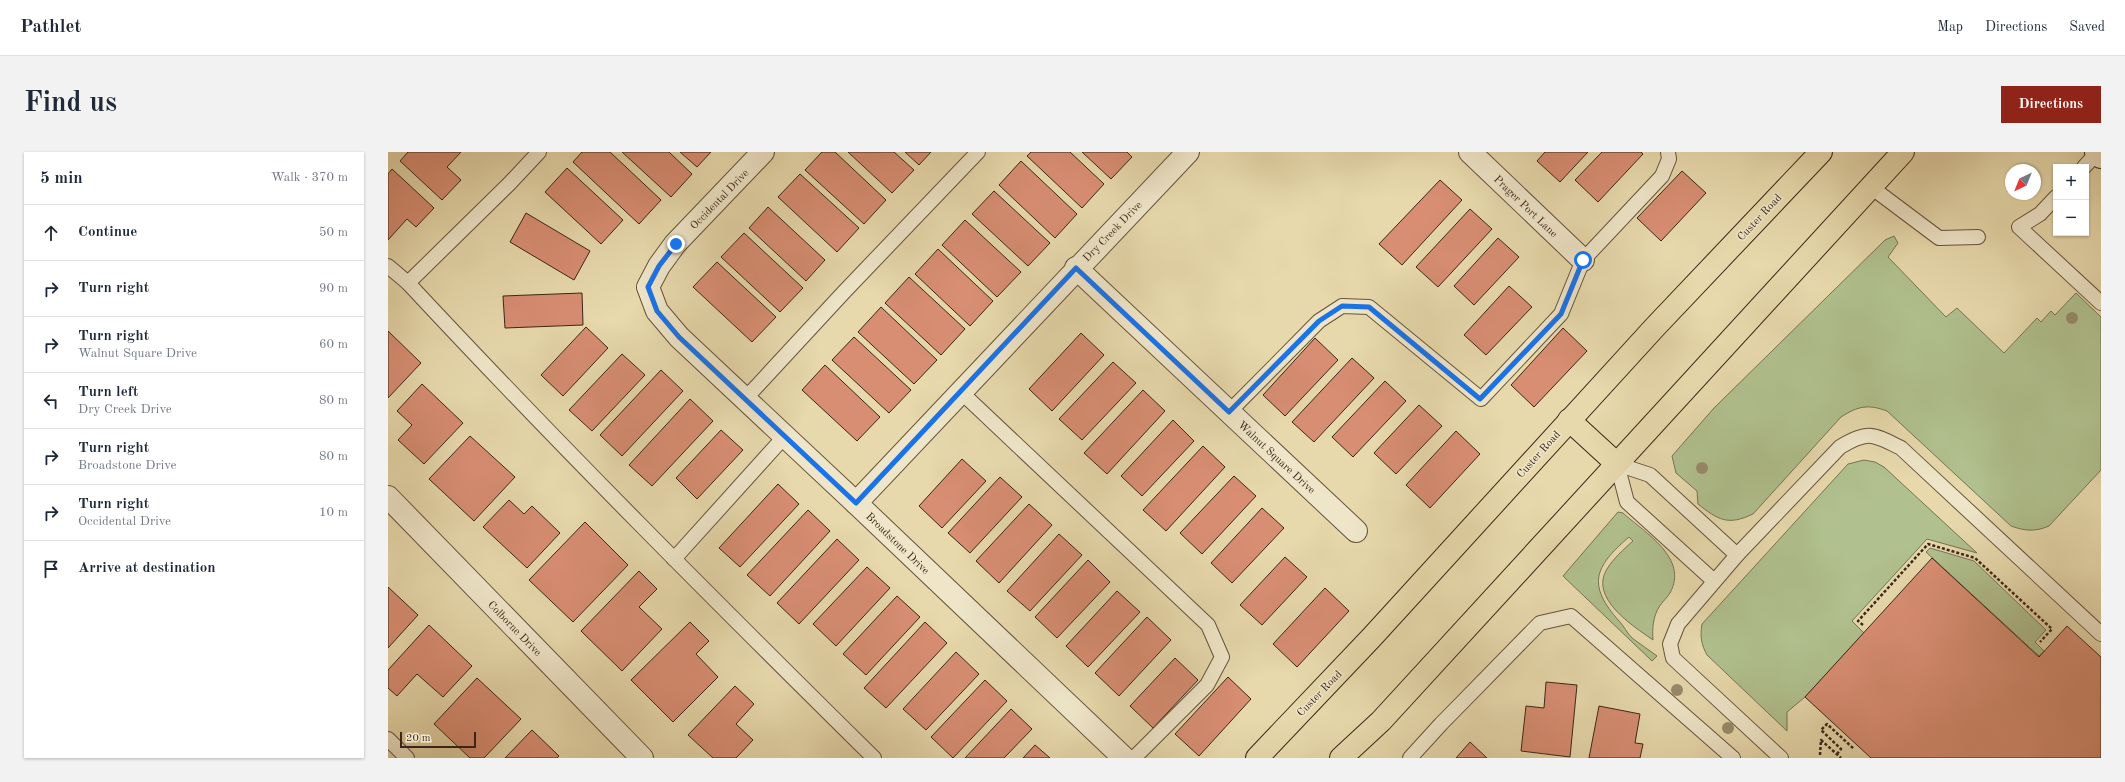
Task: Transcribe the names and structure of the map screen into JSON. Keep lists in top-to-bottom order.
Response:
{
  "streets": {
    "main road": ["Custer Road"],
    "street": [
      "Occidental Drive",
      "Prager Port Lane",
      "Dry Creek Drive",
      "Walnut Square Drive",
      "Broadstone Drive",
      "Colborne Drive"
    ]
  },
  "crossings": [
    ["Occidental Drive", "Broadstone Drive"],
    ["Dry Creek Drive", "Walnut Square Drive"],
    ["Dry Creek Drive", "Broadstone Drive"]
  ],
  "scale_bar": "20 m",
  "north": "bottom left",
  "page": {
    "header": "Pathlet",
    "nav": ["Map", "Directions", "Saved"],
    "buttons": "Directions",
    "title": "Find us",
    "heading": ["5 min", "Walk · 370 m"],
    "map_buttons": ["+", "−"],
    "list": [
      ["Continue", "50 m"],
      ["Turn right", "90 m"],
      ["Turn right", "Walnut Square Drive", "60 m"],
      ["Turn left", "Dry Creek Drive", "80 m"],
      ["Turn right", "Broadstone Drive", "80 m"],
      ["Turn right", "Occidental Drive", "10 m"],
      "Arrive at destination"
    ],
    "scale": "20 m"
  }
}
